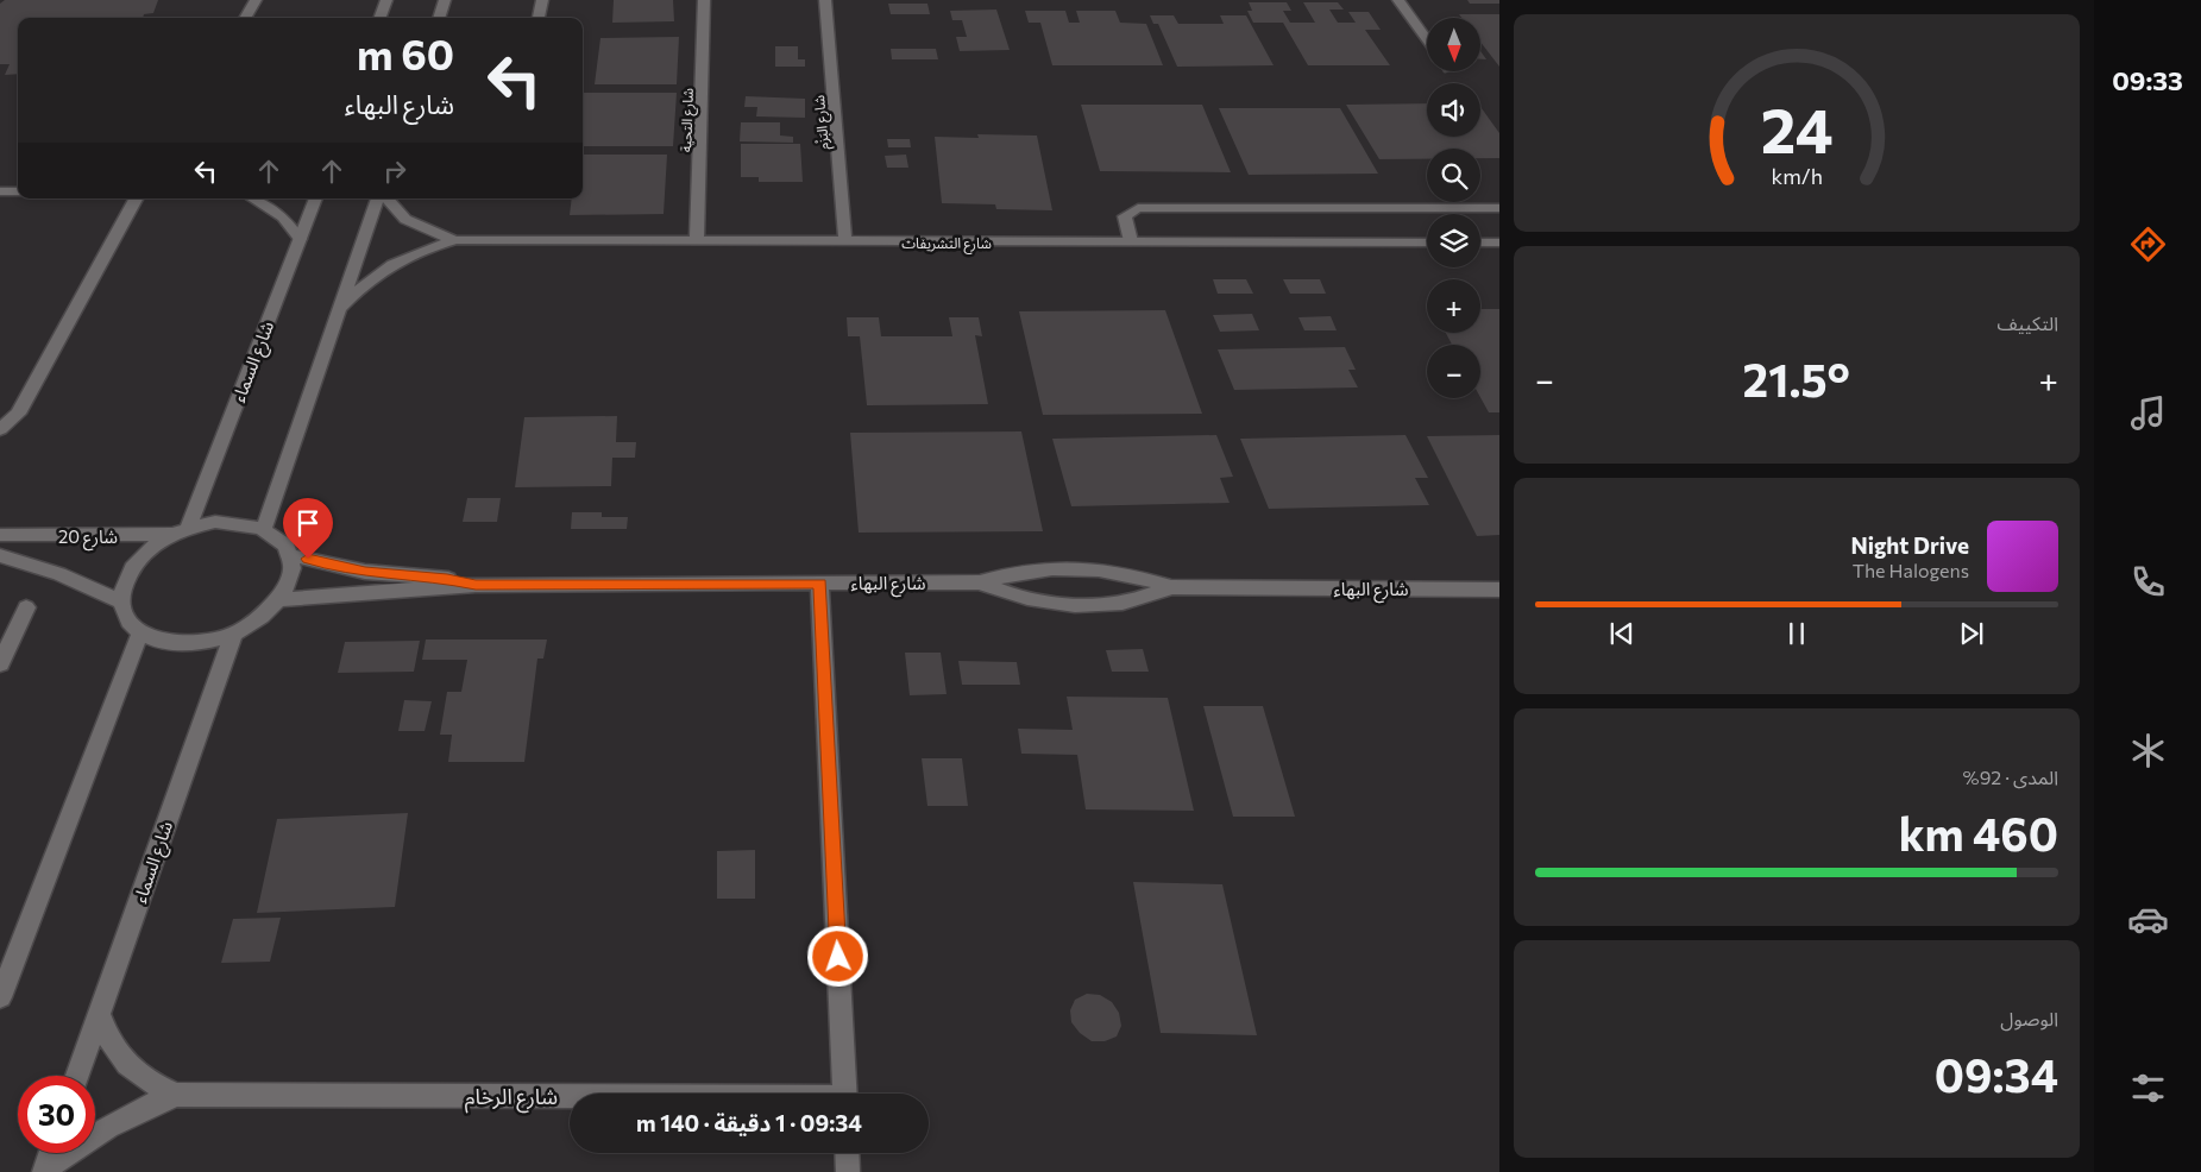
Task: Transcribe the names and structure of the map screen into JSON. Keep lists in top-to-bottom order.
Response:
{
  "streets": {
    "street": [
      "شارع التحية",
      "شارع البَزْم",
      "شارع التشريفات",
      "شارع السماء",
      "شارع 20",
      "شارع البهاء",
      "شارع الرخام"
    ]
  },
  "crossings": [
    ["شارع التحية", "شارع التشريفات"],
    ["شارع البَزْم", "شارع التشريفات"],
    ["شارع السماء", "شارع 20"],
    ["شارع السماء", "شارع البهاء"],
    ["شارع السماء", "شارع الرخام"],
    ["شارع 20", "شارع البهاء"]
  ],
  "north": "bottom",
  "page": {
    "tabs": "09:33",
    "map_buttons": ["+", "−"],
    "turn": ["60 m", "شارع البهاء"],
    "tile": [
      "التكييف",
      ["المدى · 92%", "460 km"],
      ["الوصول", "09:34"]
    ],
    "heat": ["−", "21.5°", "+"],
    "song": ["Night Drive", "The Halogens"],
    "limit": "30",
    "trip": "09:34 · 1 دقيقة · 140 m",
    "gauge": ["24", "km/h"]
  }
}
